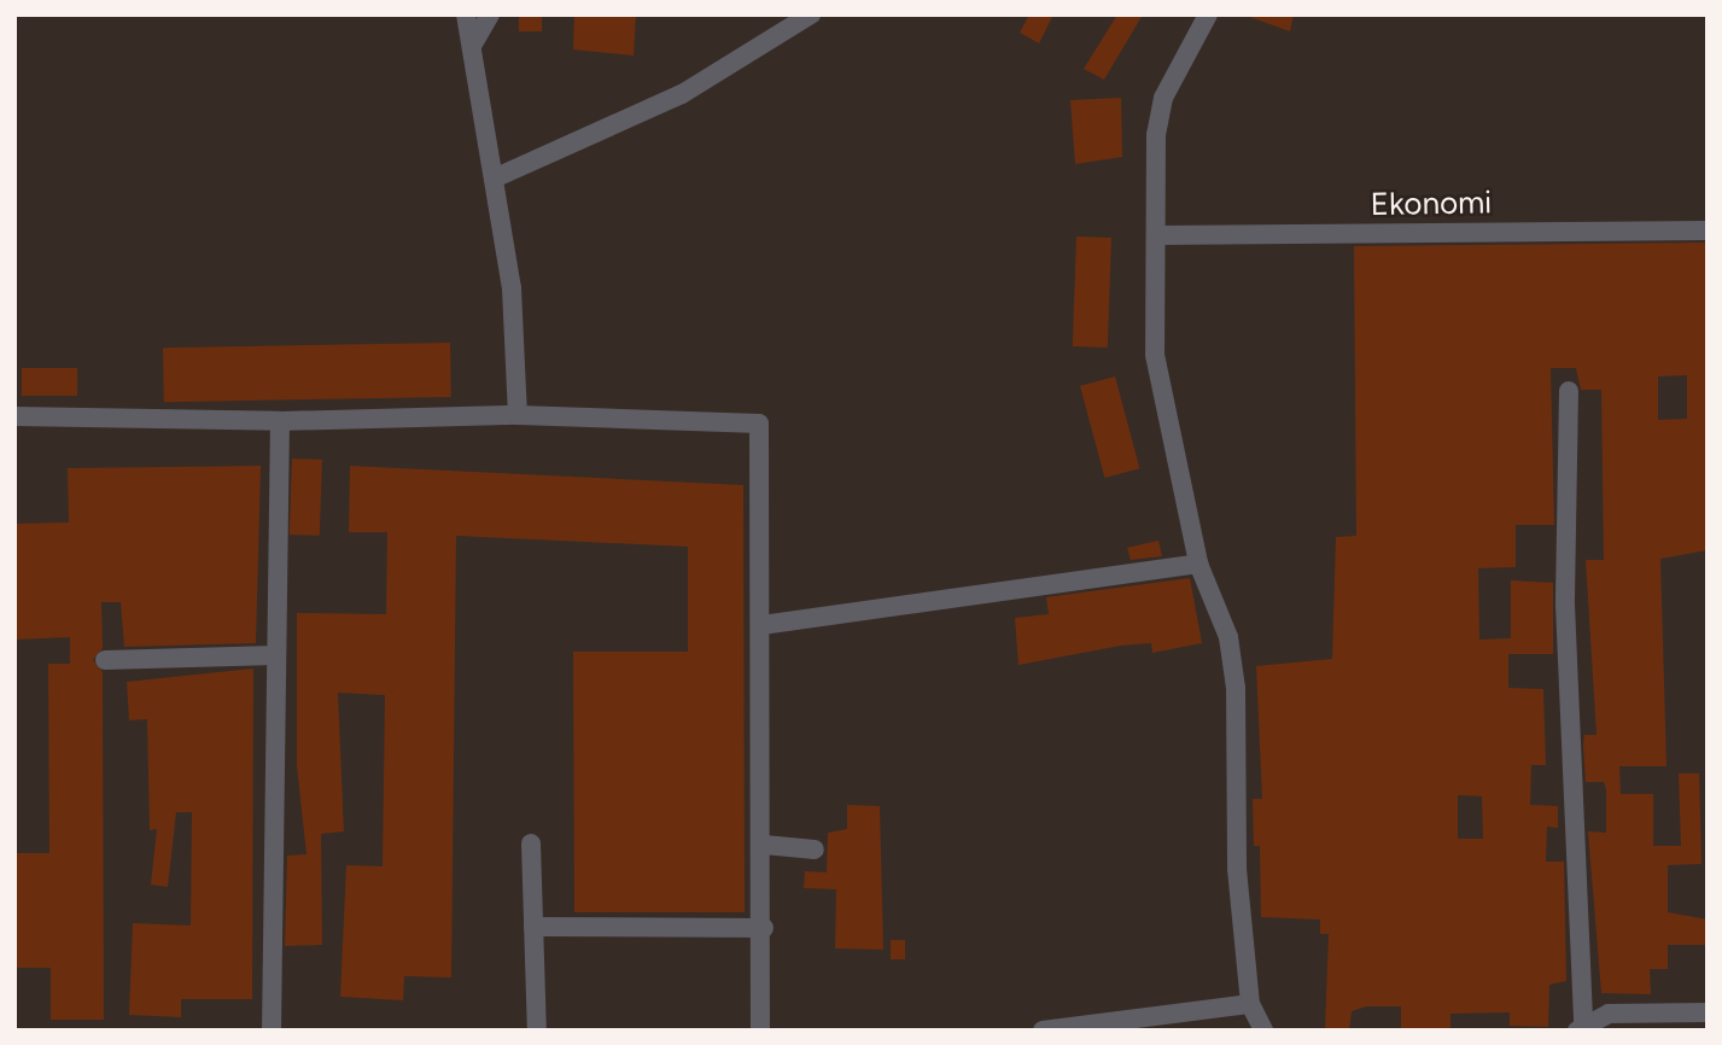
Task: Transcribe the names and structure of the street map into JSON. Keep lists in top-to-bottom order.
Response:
{
  "streets": {
    "street": ["Ekonomi"]
  }
}
